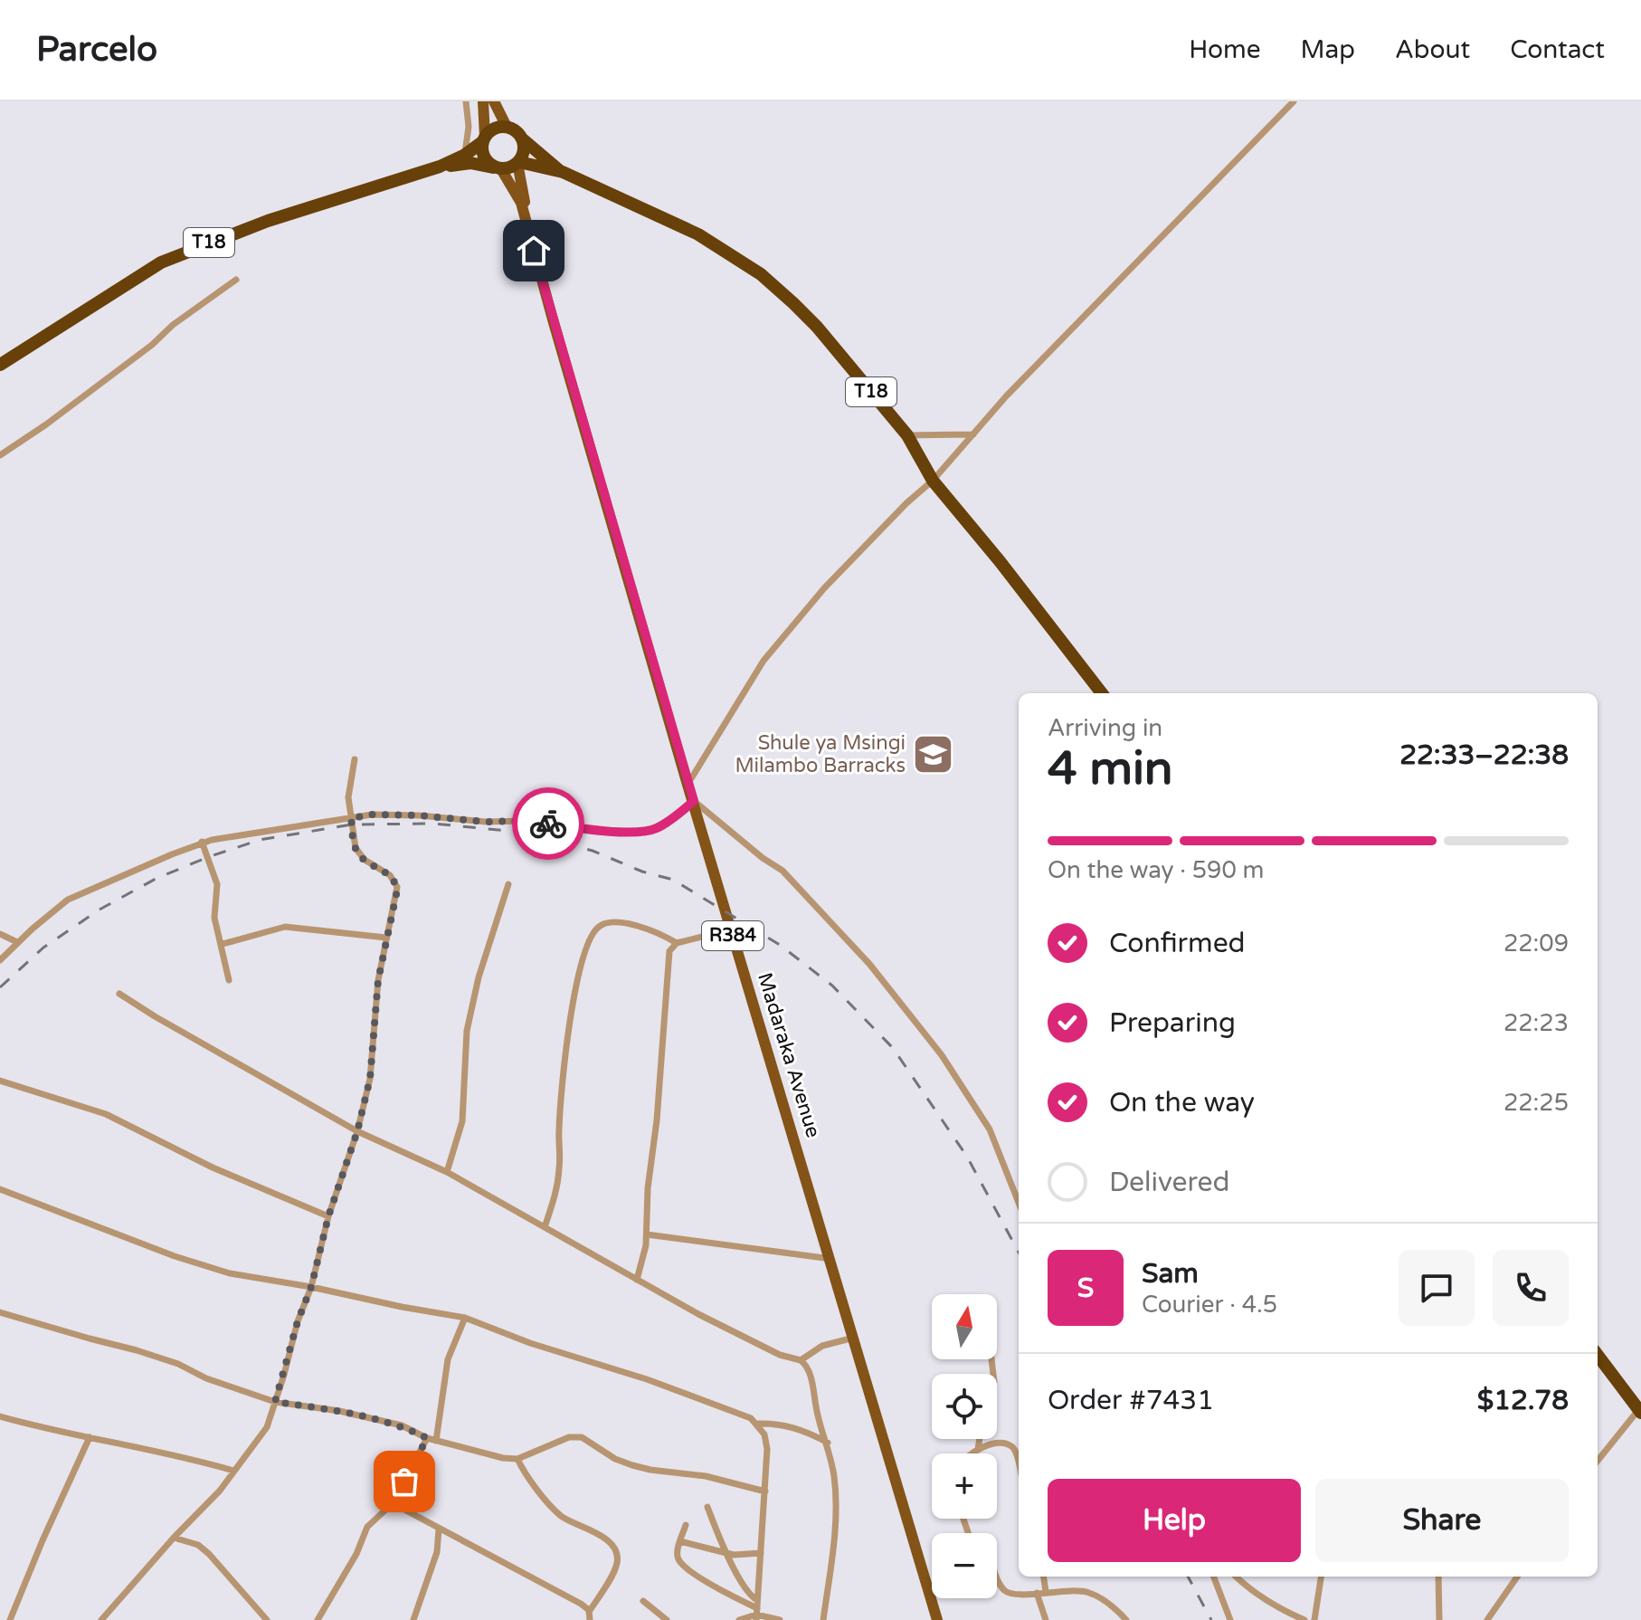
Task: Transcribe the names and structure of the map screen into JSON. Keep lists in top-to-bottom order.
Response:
{
  "streets": {
    "highway": ["T18"],
    "main road": ["R384", "Madaraka Avenue"]
  },
  "crossings": [
    ["T18", "R384"],
    ["R384", "Madaraka Avenue"]
  ],
  "places": {
    "school or university": ["Shule ya Msingi Milambo Barracks"]
  },
  "north": "top",
  "page": {
    "header": "Parcelo",
    "nav": [
      "Home",
      "Map",
      "About",
      "Contact"
    ],
    "heading": ["4 min", "Arriving in", "22:33–22:38"],
    "panel": [
      "Sam",
      "Courier · 4.5",
      "Order #7431",
      "$12.78"
    ],
    "bar": "On the way · 590 m",
    "list": [
      ["Confirmed", "22:09"],
      ["Preparing", "22:23"],
      ["On the way", "22:25"],
      "Delivered"
    ],
    "round": "S",
    "map_buttons": ["+", "−"],
    "buttons": ["Help", "Share"]
  }
}
